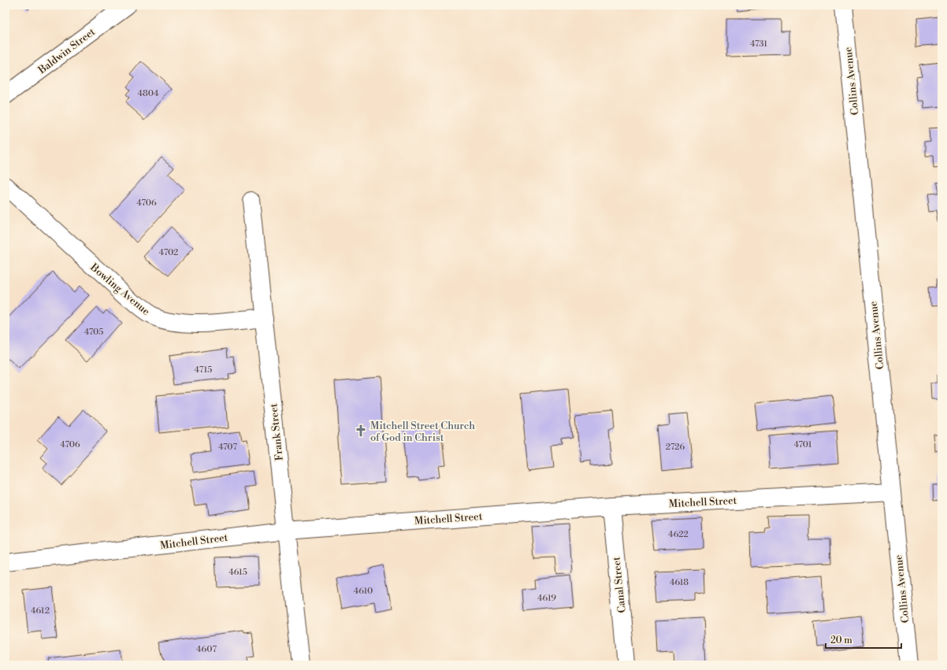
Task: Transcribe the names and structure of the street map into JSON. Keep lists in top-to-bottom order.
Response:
{
  "streets": {
    "street": [
      "Baldwin Street",
      "Collins Avenue",
      "Bowling Avenue",
      "Frank Street",
      "Mitchell Street",
      "Canal Street"
    ]
  },
  "crossings": [
    ["Collins Avenue", "Mitchell Street"],
    ["Bowling Avenue", "Frank Street"],
    ["Frank Street", "Mitchell Street"],
    ["Mitchell Street", "Canal Street"]
  ],
  "places": {
    "church": ["Mitchell Street Church of God in Christ"]
  },
  "house_numbers": [
    "4731",
    "4804",
    "4706",
    "4702",
    "4705",
    "4715",
    "4706",
    "4701",
    "4707",
    "2726",
    "4622",
    "4615",
    "4618",
    "4610",
    "4619",
    "4612",
    "4607"
  ],
  "scale_bar": "20 m"
}
